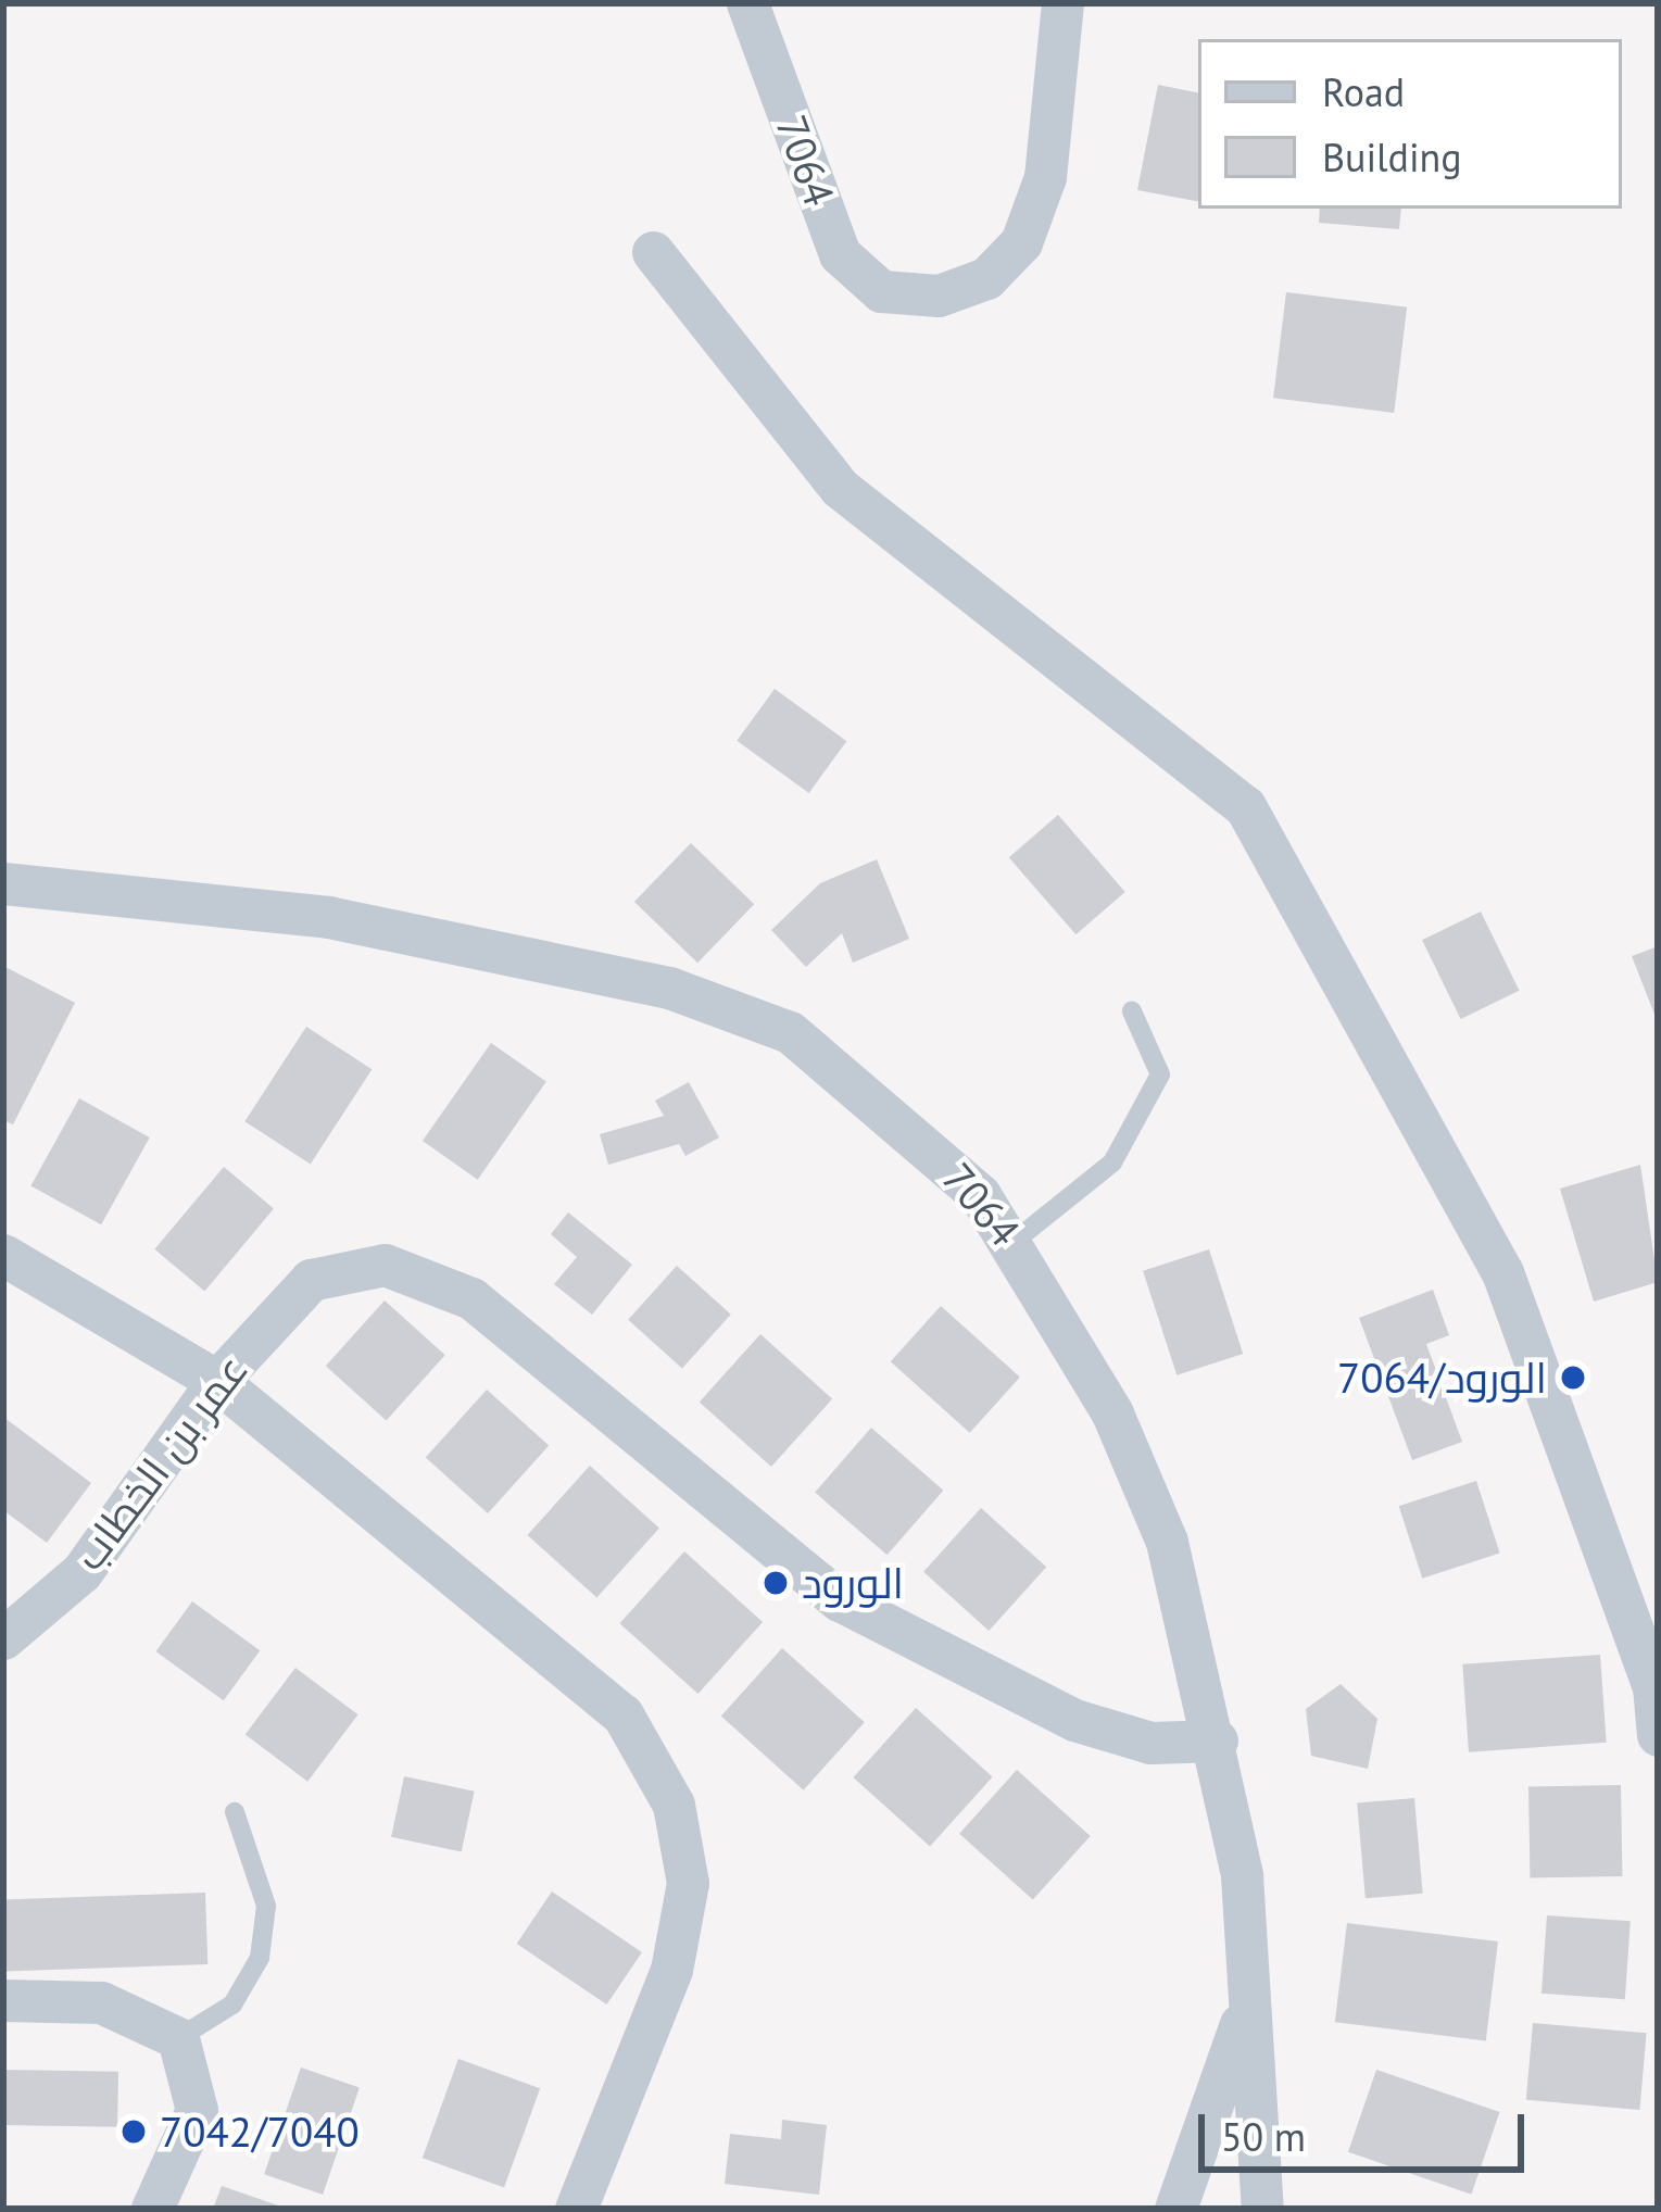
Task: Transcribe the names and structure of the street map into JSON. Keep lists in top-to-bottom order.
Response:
{
  "streets": {
    "street": ["7064", "عمر بن الخطاب"]
  },
  "crossings": [
    ["7064", "عمر بن الخطاب"]
  ],
  "places": ["الورود/7064", "الورود", "7042/7040"],
  "legend": ["Road", "Building"],
  "scale_bar": "50 m"
}
